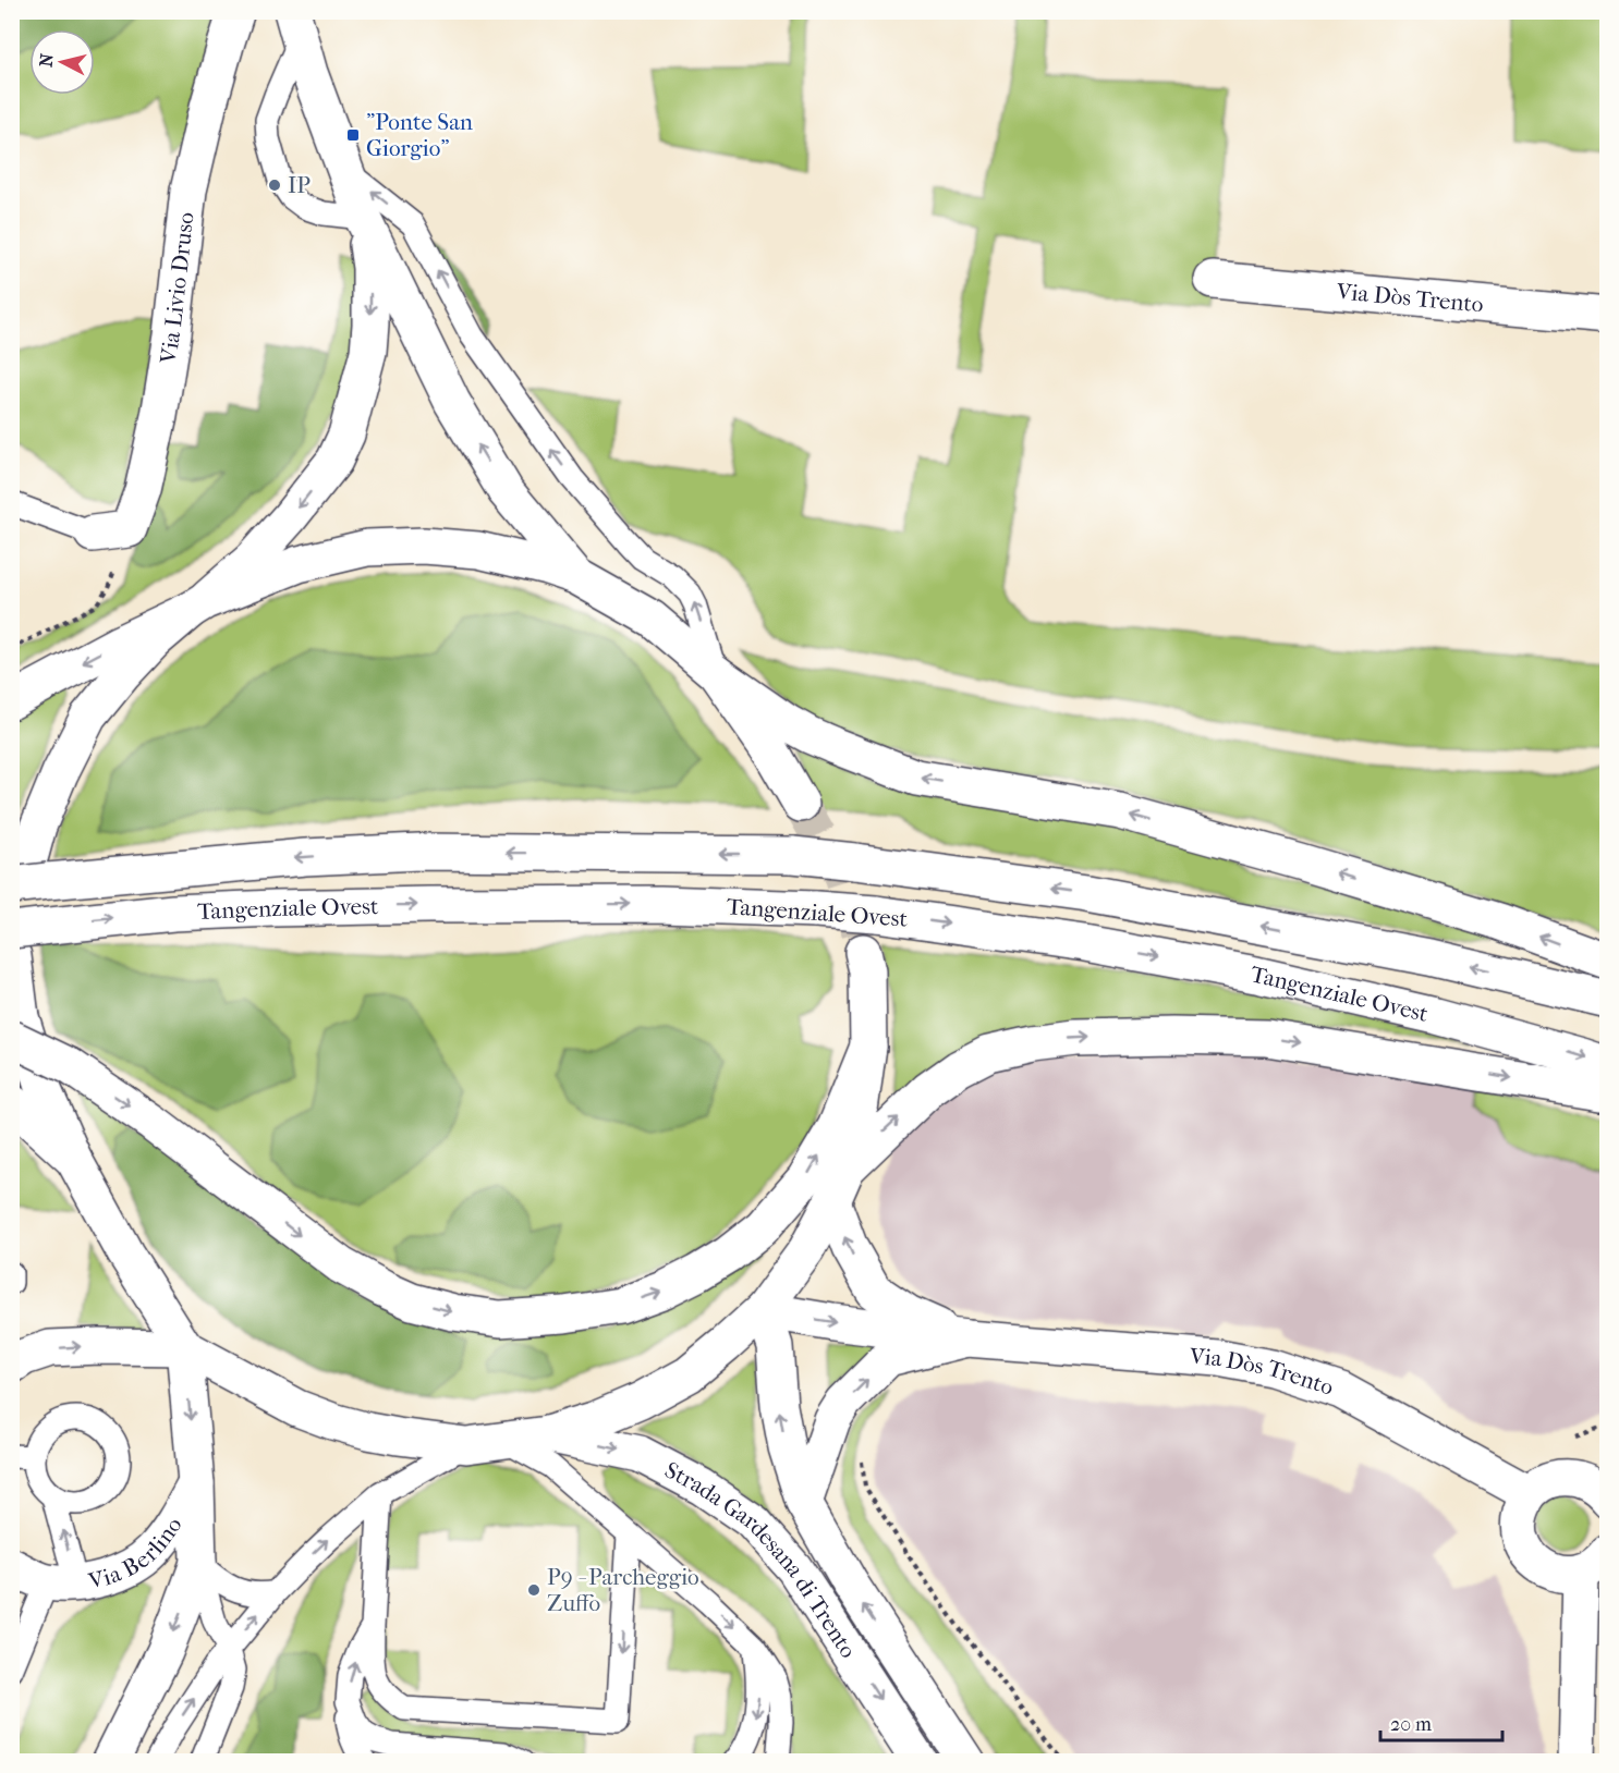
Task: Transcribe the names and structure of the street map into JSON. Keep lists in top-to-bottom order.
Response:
{
  "streets": {
    "main road": [
      "Via Livio Druso",
      "Via Dòs Trento",
      "Tangenziale Ovest",
      "Via Berlino",
      "Strada Gardesana di Trento"
    ]
  },
  "crossings": [
    ["Via Dòs Trento", "Strada Gardesana di Trento"]
  ],
  "places": {
    "transit": ["\"Ponte San Giorgio\""],
    "other": ["IP", "P9 - Parcheggio Zuffo"]
  },
  "scale_bar": "20 m",
  "north": "left"
}
